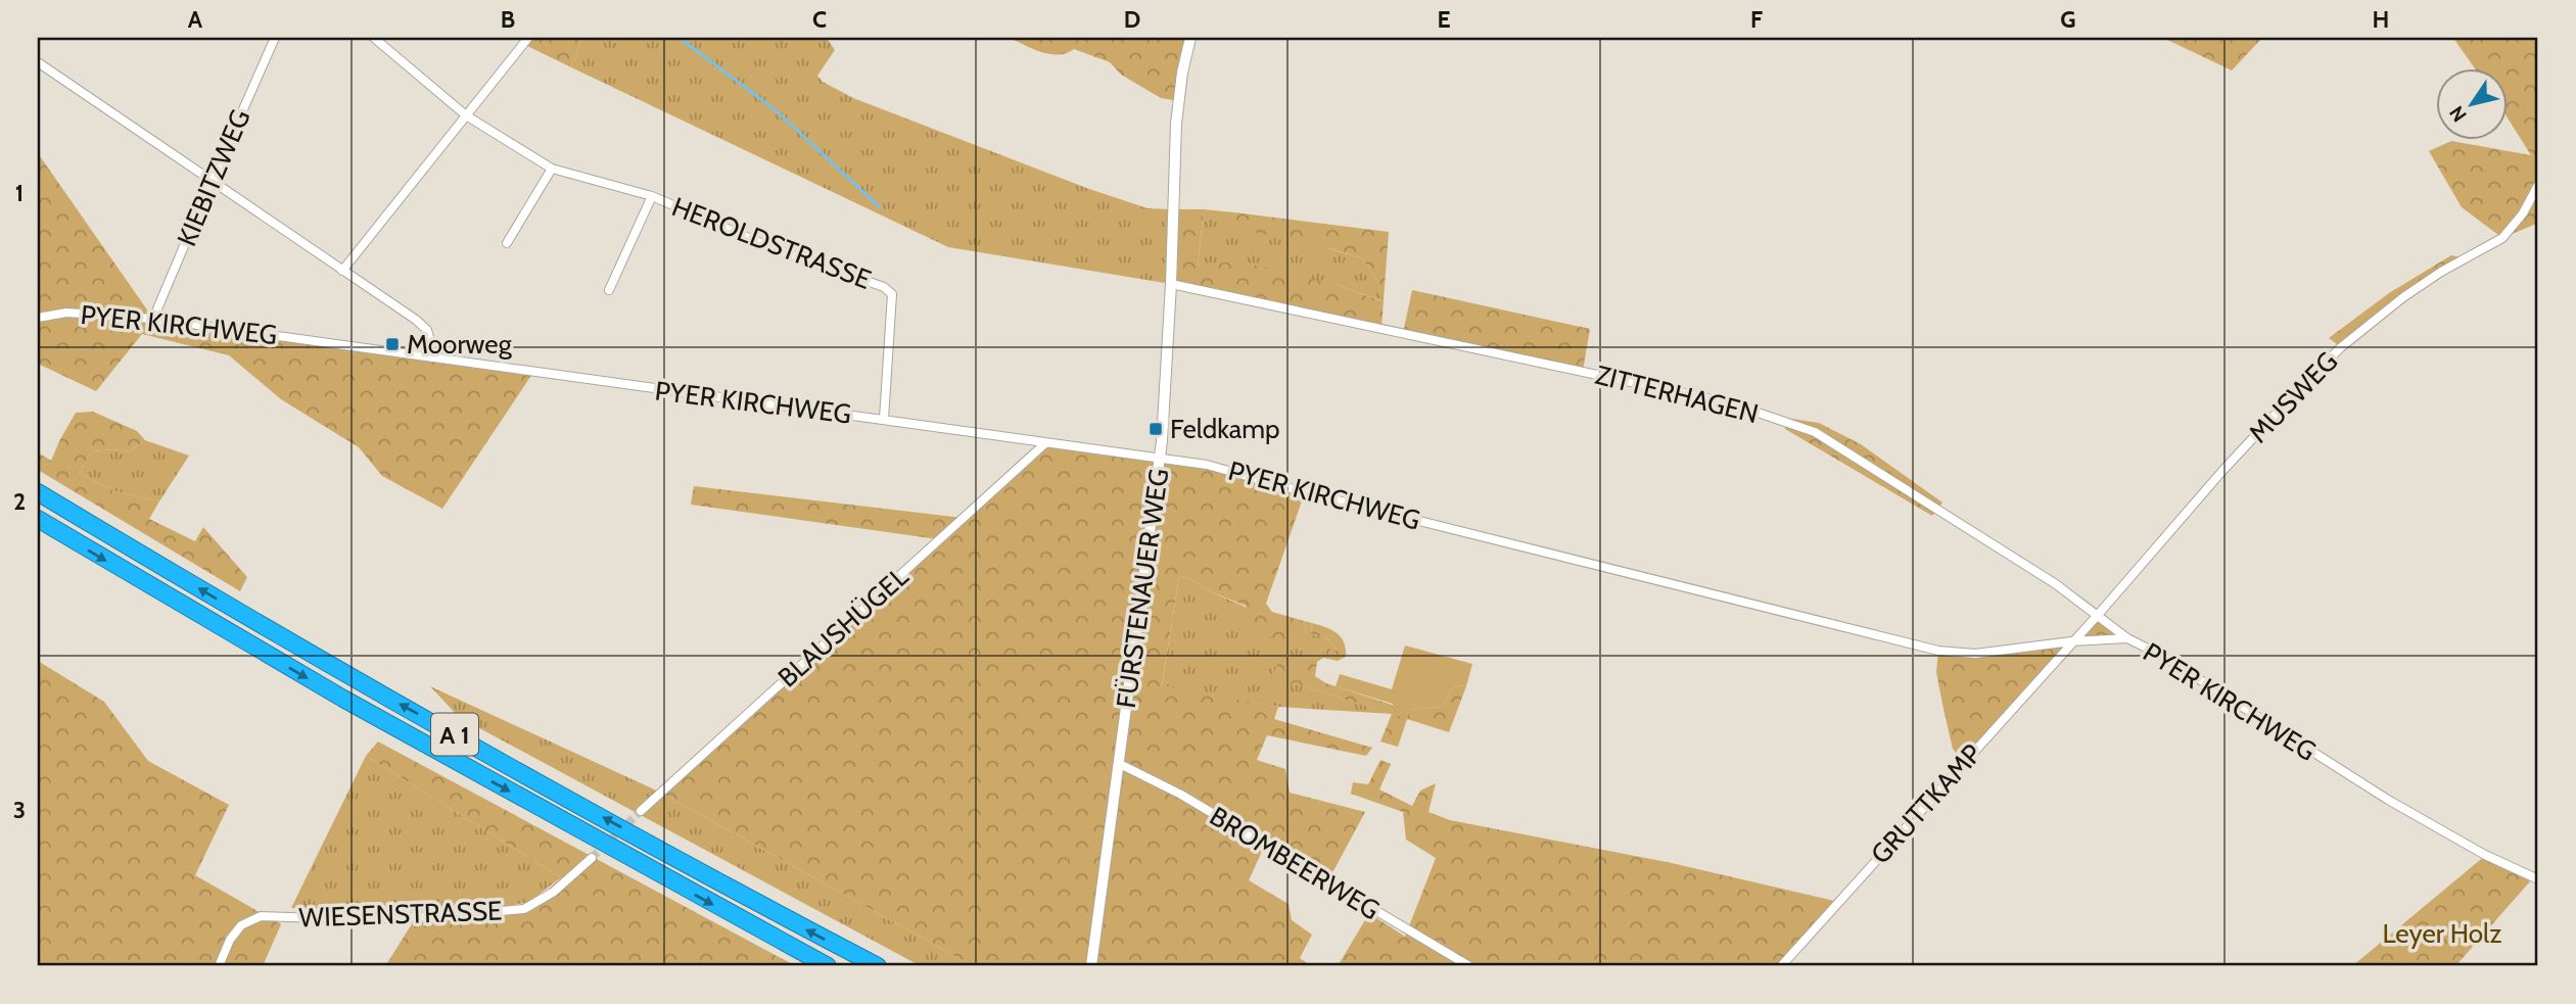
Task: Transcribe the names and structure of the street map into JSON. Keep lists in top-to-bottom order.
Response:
{
  "streets": {
    "highway": ["A 1"],
    "street": [
      "KIEBITZWEG",
      "HEROLDSTRASSE",
      "PYER KIRCHWEG",
      "ZITTERHAGEN",
      "MUSWEG",
      "FÜRSTENAUER WEG",
      "BLAUSHÜGEL",
      "GRUTTKAMP",
      "BROMBEERWEG",
      "WIESENSTRASSE"
    ]
  },
  "crossings": [
    ["KIEBITZWEG", "PYER KIRCHWEG"],
    ["HEROLDSTRASSE", "PYER KIRCHWEG"],
    ["PYER KIRCHWEG", "ZITTERHAGEN"],
    ["PYER KIRCHWEG", "MUSWEG"],
    ["PYER KIRCHWEG", "FÜRSTENAUER WEG"],
    ["PYER KIRCHWEG", "BLAUSHÜGEL"],
    ["PYER KIRCHWEG", "GRUTTKAMP"],
    ["ZITTERHAGEN", "MUSWEG"],
    ["ZITTERHAGEN", "FÜRSTENAUER WEG"],
    ["MUSWEG", "GRUTTKAMP"],
    ["FÜRSTENAUER WEG", "BROMBEERWEG"]
  ],
  "parks": ["Leyer Holz"],
  "places": {
    "transit": ["Moorweg", "Feldkamp"]
  },
  "north": "bottom left",
  "grid": {
    "columns": [
      "A",
      "B",
      "C",
      "D",
      "E",
      "F",
      "G",
      "H"
    ],
    "rows": ["1", "2", "3"]
  }
}
